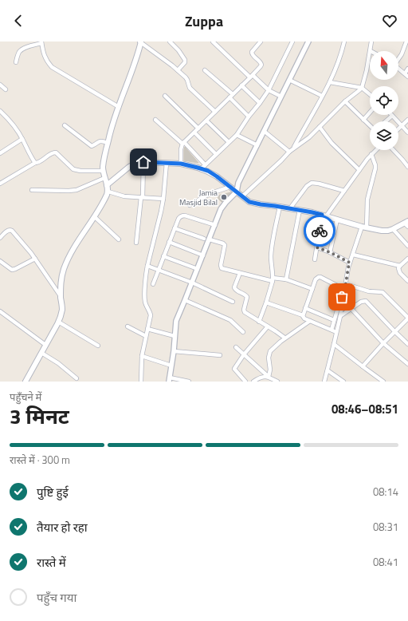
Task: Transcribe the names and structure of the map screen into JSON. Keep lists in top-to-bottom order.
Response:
{
  "places": ["Jamia Masjid Bilal"],
  "north": "top",
  "page": {
    "header": "Zuppa",
    "heading": ["3 मिनट", "पहुँचने में", "08:46–08:51"],
    "bar": "रास्ते में · 300 m",
    "list": [
      ["पुष्टि हुई", "08:14"],
      ["तैयार हो रहा", "08:31"],
      ["रास्ते में", "08:41"],
      "पहुँच गया"
    ]
  }
}
